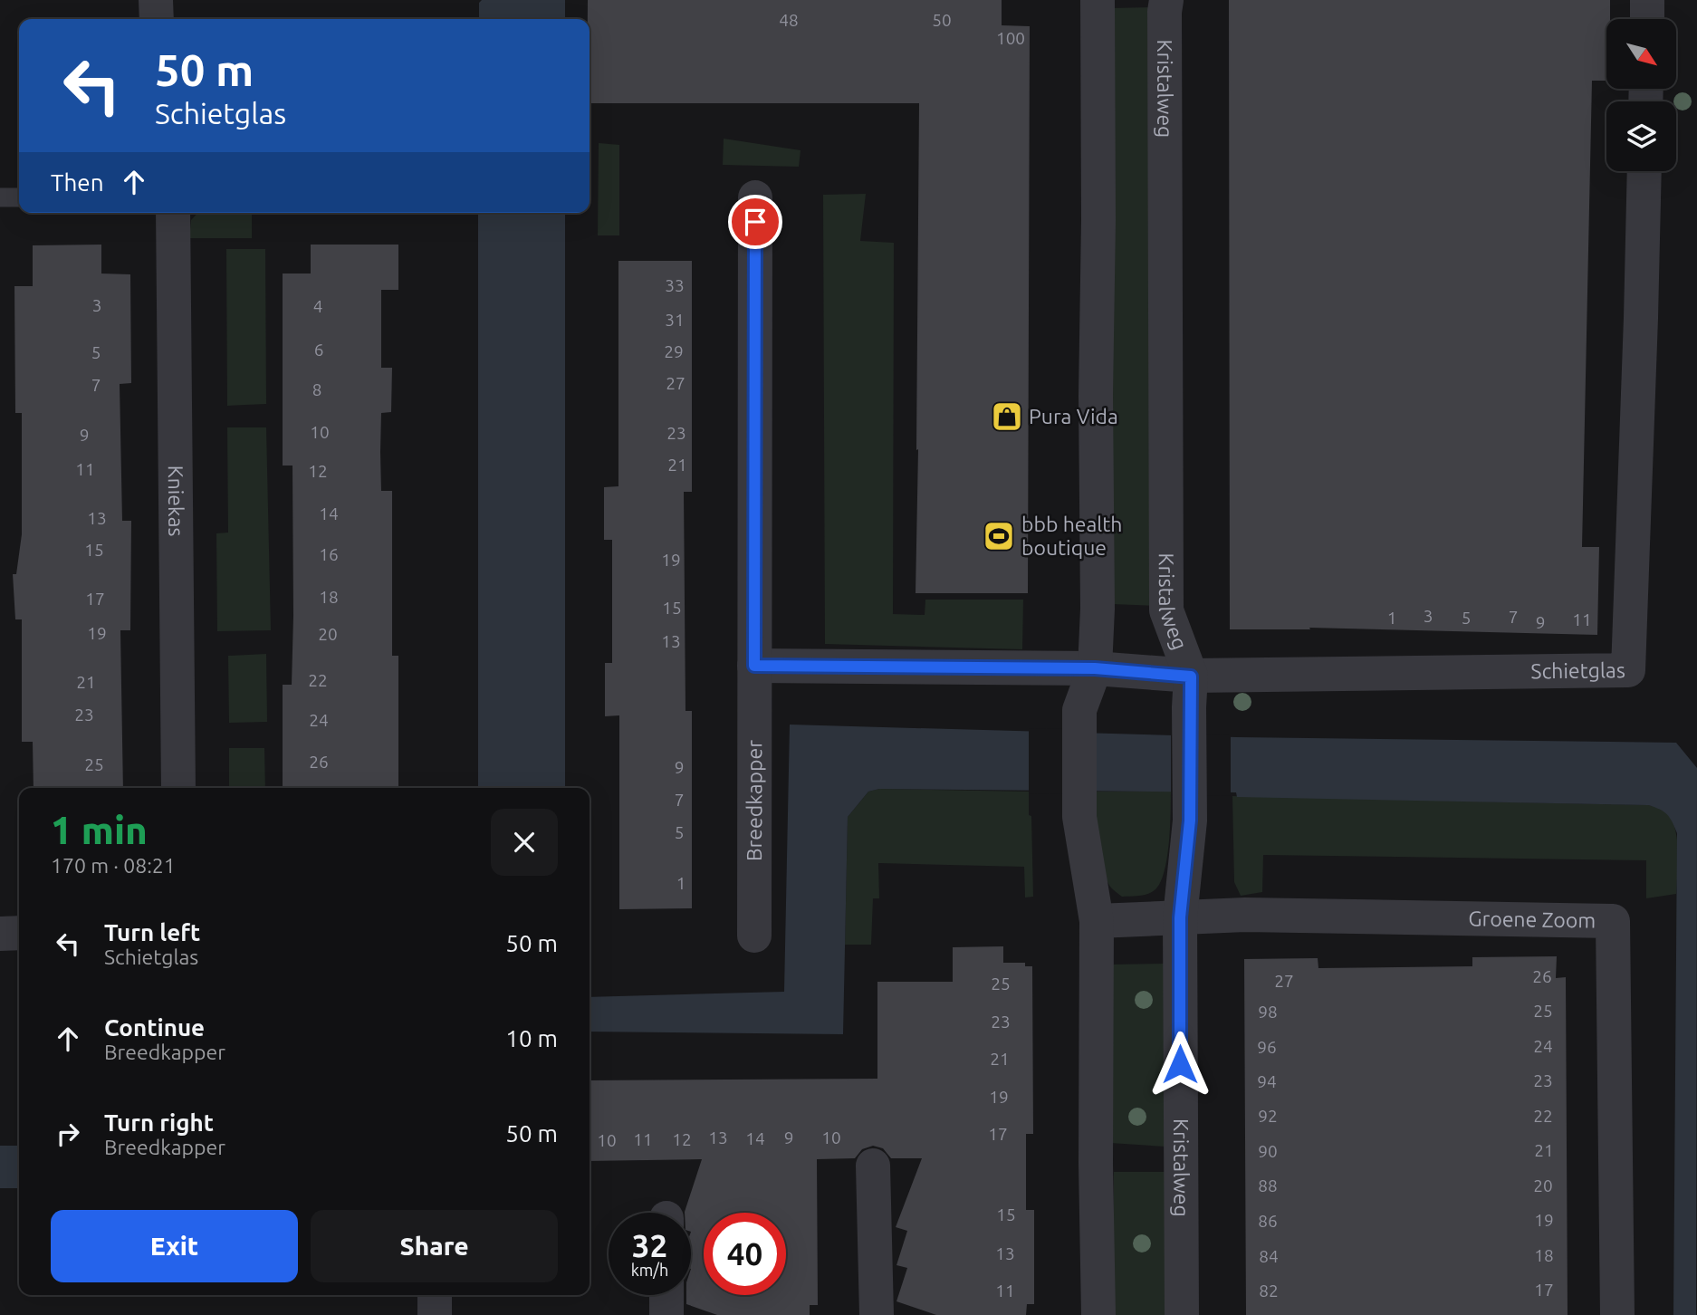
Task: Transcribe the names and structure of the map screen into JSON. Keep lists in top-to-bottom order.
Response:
{
  "streets": {
    "street": [
      "Kristalweg",
      "Kniekas",
      "Schietglas",
      "Breedkapper",
      "Groene Zoom"
    ]
  },
  "crossings": [
    ["Kristalweg", "Schietglas"],
    ["Kristalweg", "Groene Zoom"]
  ],
  "places": {
    "shop": ["Pura Vida"],
    "sports": ["bbb health boutique"]
  },
  "house_numbers": [
    "48",
    "50",
    "100",
    "33",
    "3",
    "4",
    "31",
    "6",
    "29",
    "5",
    "27",
    "7",
    "8",
    "10",
    "23",
    "9",
    "21",
    "11",
    "12",
    "14",
    "13",
    "15",
    "16",
    "19",
    "18",
    "17",
    "15",
    "3",
    "7",
    "1",
    "5",
    "11",
    "9",
    "19",
    "20",
    "13",
    "22",
    "21",
    "23",
    "24",
    "26",
    "25",
    "9",
    "7",
    "5",
    "1",
    "26",
    "27",
    "25",
    "25",
    "98",
    "23",
    "24",
    "96",
    "21",
    "23",
    "94",
    "19",
    "92",
    "22",
    "17",
    "13",
    "9",
    "10",
    "14",
    "11",
    "12",
    "10",
    "21",
    "90",
    "88",
    "20",
    "15",
    "19",
    "86",
    "13",
    "18",
    "84",
    "17",
    "11",
    "82"
  ],
  "north": "bottom right",
  "page": {
    "turn": ["50 m", "Schietglas"],
    "then": "Then",
    "heading": ["1 min", "170 m · 08:21"],
    "list": [
      {
        "name": "Turn left",
        "note": "Schietglas",
        "value": "50 m"
      },
      {
        "name": "Continue",
        "note": "Breedkapper",
        "value": "10 m"
      },
      {
        "name": "Turn right",
        "note": "Breedkapper",
        "value": "50 m"
      }
    ],
    "buttons": ["Exit", "Share"],
    "speed": "32 km/h",
    "limit": "40"
  }
}
